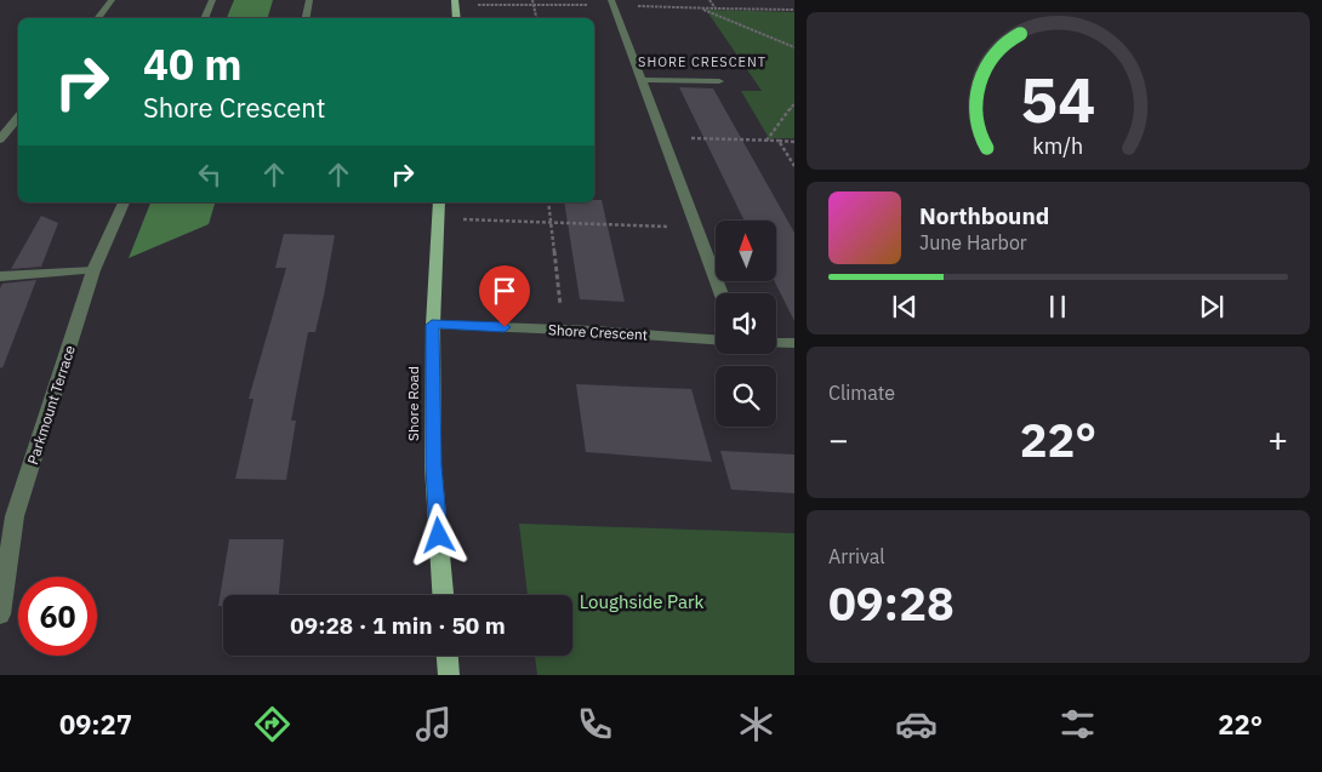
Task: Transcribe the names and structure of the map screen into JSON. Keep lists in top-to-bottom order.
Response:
{
  "streets": {
    "main road": ["Shore Road"],
    "street": ["Shore Crescent", "Parkmount Terrace"]
  },
  "crossings": [
    ["Shore Crescent", "Shore Road"]
  ],
  "districts": ["SHORE CRESCENT"],
  "parks": ["Loughside Park"],
  "north": "top",
  "page": {
    "turn": ["40 m", "Shore Crescent"],
    "song": ["Northbound", "June Harbor"],
    "tile": [
      "Climate",
      ["Arrival", "09:28"]
    ],
    "heat": ["−", "22°", "+"],
    "limit": "60",
    "trip": "09:28 · 1 min · 50 m",
    "tabs": ["09:27", "22°"],
    "gauge": ["54", "km/h"]
  }
}
